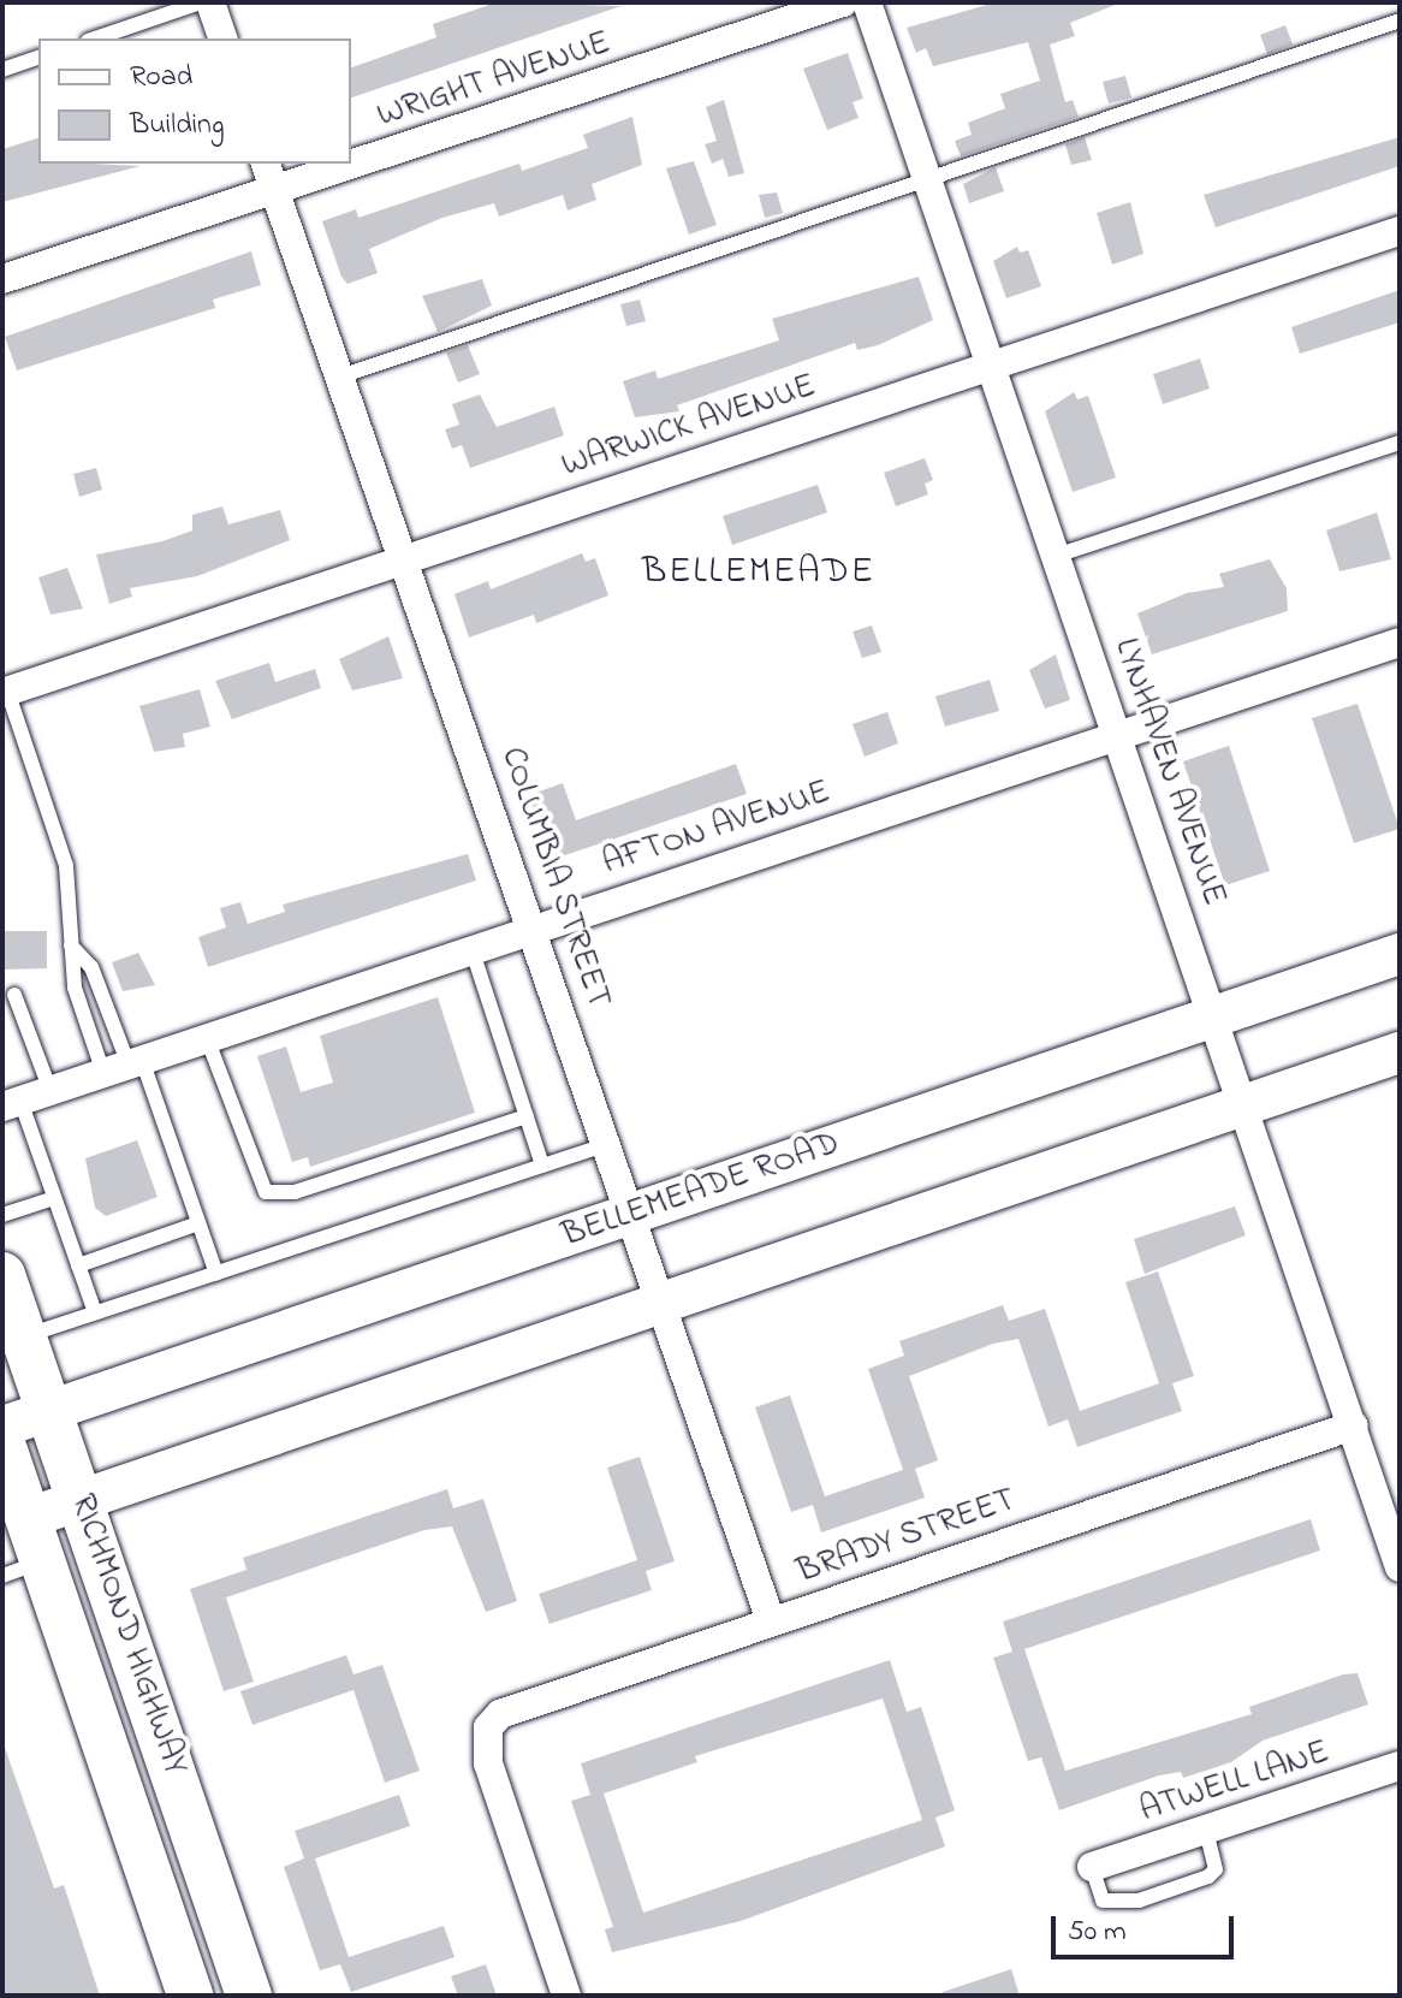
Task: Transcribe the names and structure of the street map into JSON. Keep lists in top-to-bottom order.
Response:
{
  "streets": {
    "main road": ["BELLEMEADE ROAD", "RICHMOND HIGHWAY"],
    "street": [
      "WRIGHT AVENUE",
      "WARWICK AVENUE",
      "LYNHAVEN AVENUE",
      "AFTON AVENUE",
      "COLUMBIA STREET",
      "BRADY STREET",
      "ATWELL LANE"
    ]
  },
  "crossings": [
    ["WRIGHT AVENUE", "COLUMBIA STREET"],
    ["WARWICK AVENUE", "LYNHAVEN AVENUE"],
    ["WARWICK AVENUE", "COLUMBIA STREET"],
    ["LYNHAVEN AVENUE", "AFTON AVENUE"],
    ["LYNHAVEN AVENUE", "BELLEMEADE ROAD"],
    ["LYNHAVEN AVENUE", "BRADY STREET"],
    ["AFTON AVENUE", "COLUMBIA STREET"],
    ["COLUMBIA STREET", "BELLEMEADE ROAD"],
    ["COLUMBIA STREET", "BRADY STREET"],
    ["BELLEMEADE ROAD", "RICHMOND HIGHWAY"]
  ],
  "districts": ["BELLEMEADE"],
  "legend": ["Road", "Building"],
  "scale_bar": "50 m"
}
